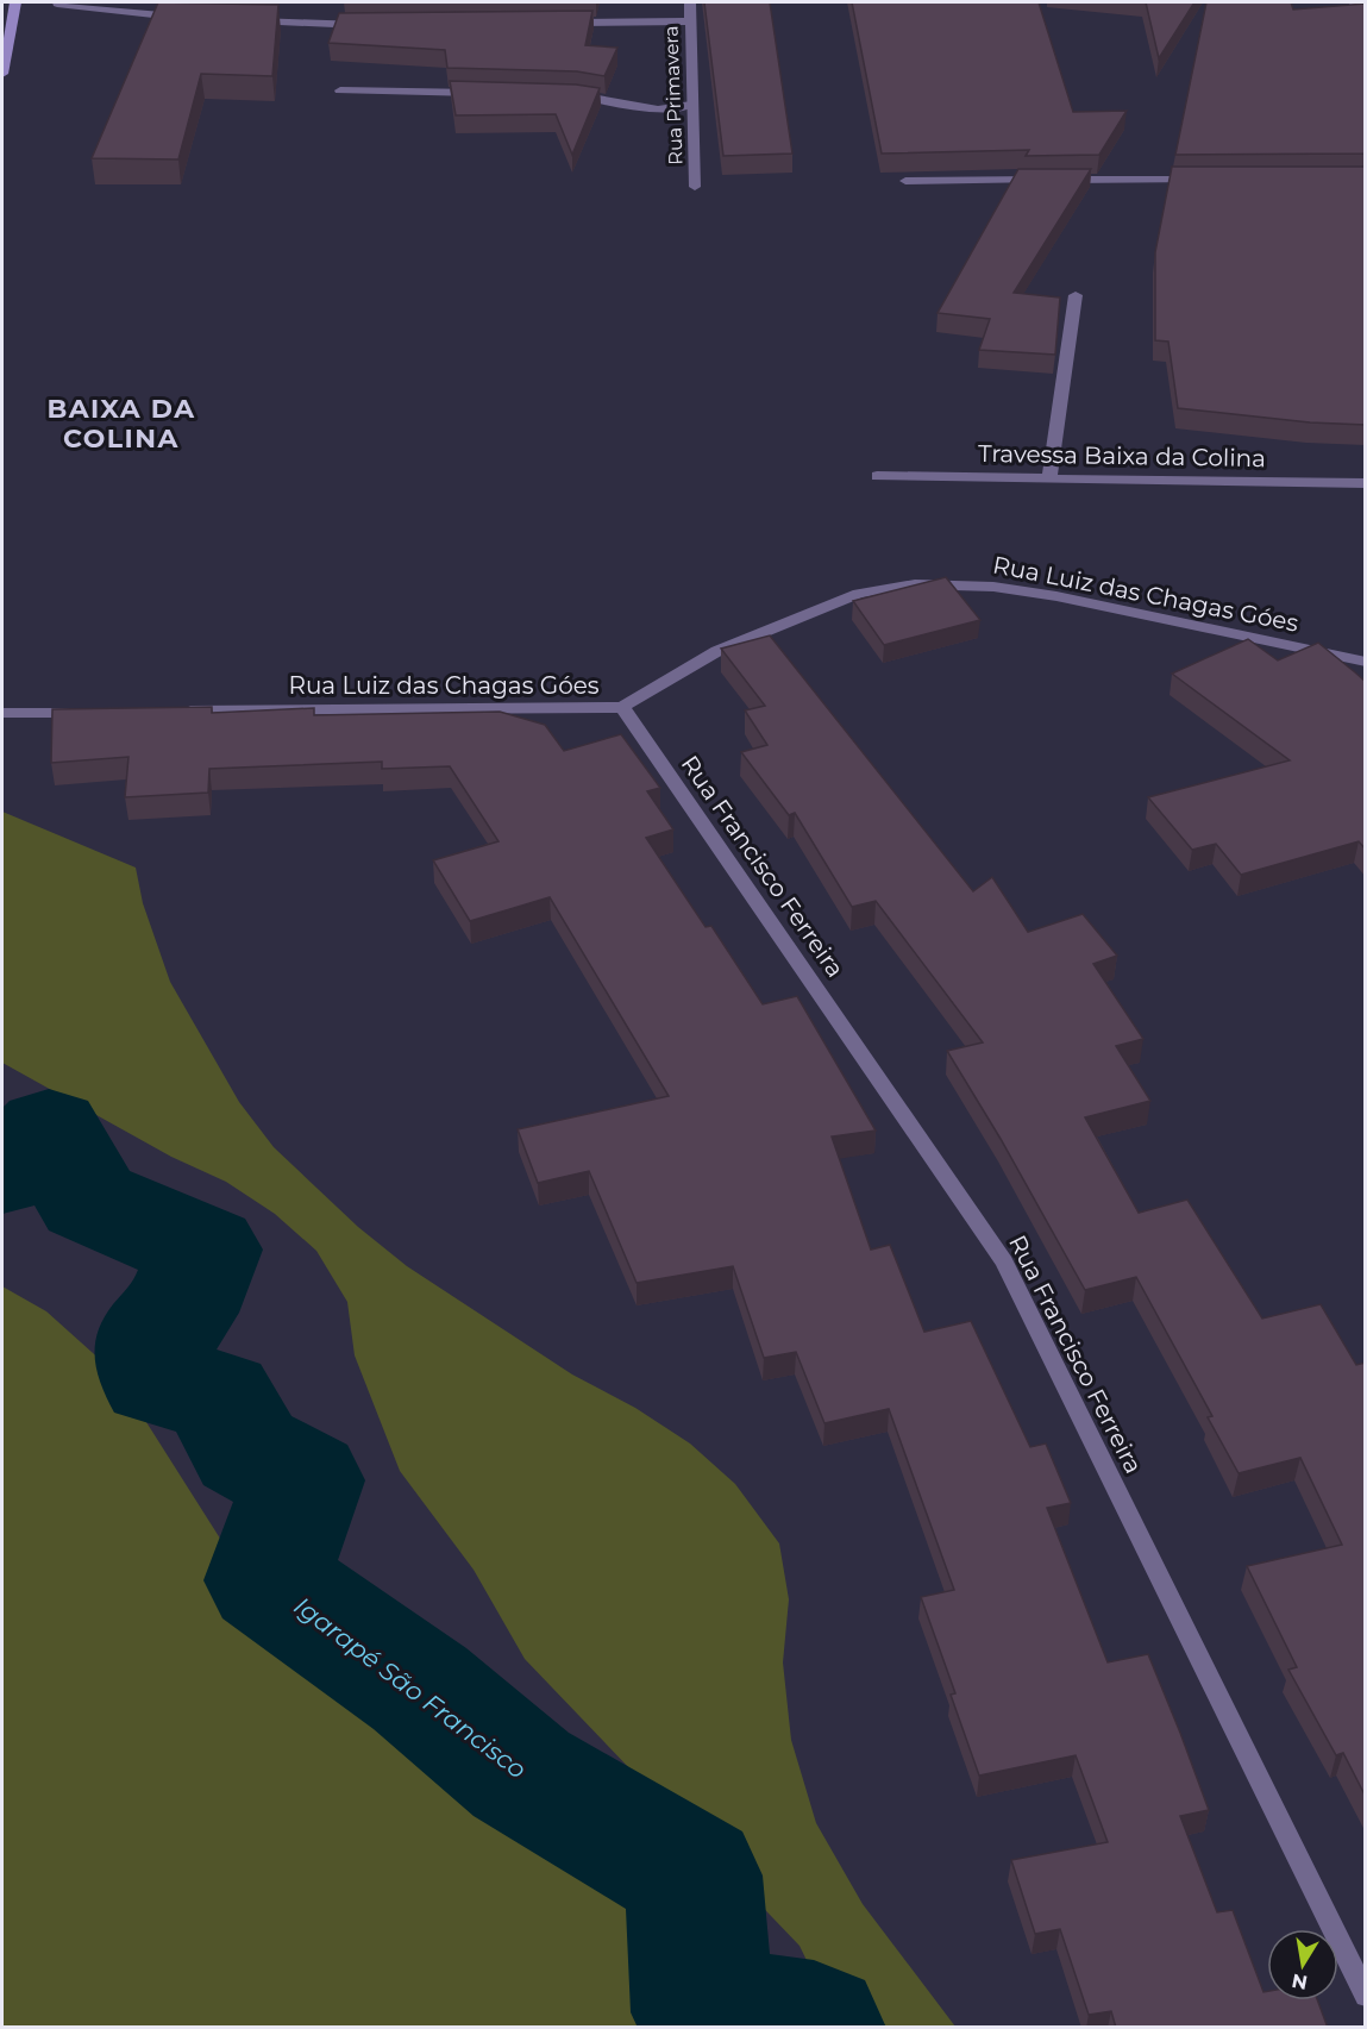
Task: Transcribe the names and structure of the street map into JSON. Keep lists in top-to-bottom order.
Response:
{
  "streets": {
    "street": [
      "Rua Primavera",
      "Travessa Baixa da Colina",
      "Rua Luiz das Chagas Góes",
      "Rua Francisco Ferreira"
    ]
  },
  "crossings": [
    ["Rua Luiz das Chagas Góes", "Rua Francisco Ferreira"]
  ],
  "districts": ["BAIXA DA COLINA"],
  "water": ["Igarapé São Francisco"],
  "north": "bottom"
}
